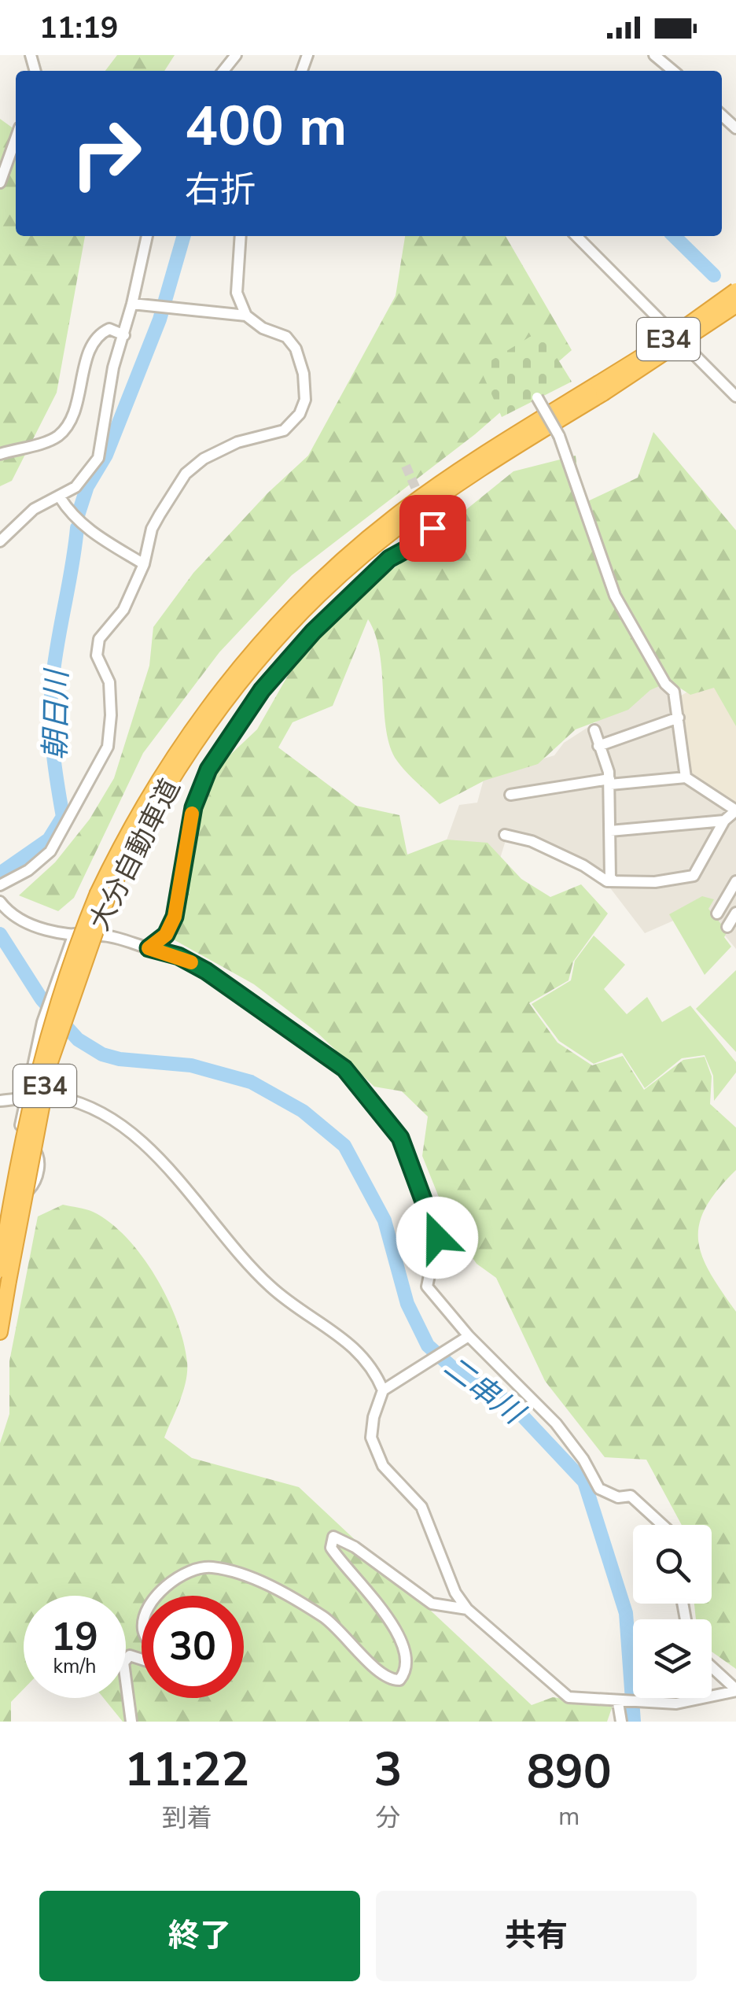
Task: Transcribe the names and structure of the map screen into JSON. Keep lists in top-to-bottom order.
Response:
{
  "streets": {
    "highway": ["E34", "大分自動車道"]
  },
  "water": ["朝日川", "二串川"],
  "page": {
    "status": "11:19",
    "turn": ["400 m", "右折"],
    "speed": "19 km/h",
    "limit": "30",
    "eta": [
      "11:22",
      "到着",
      "3",
      "分",
      "890",
      "m"
    ],
    "buttons": ["終了", "共有"]
  }
}
